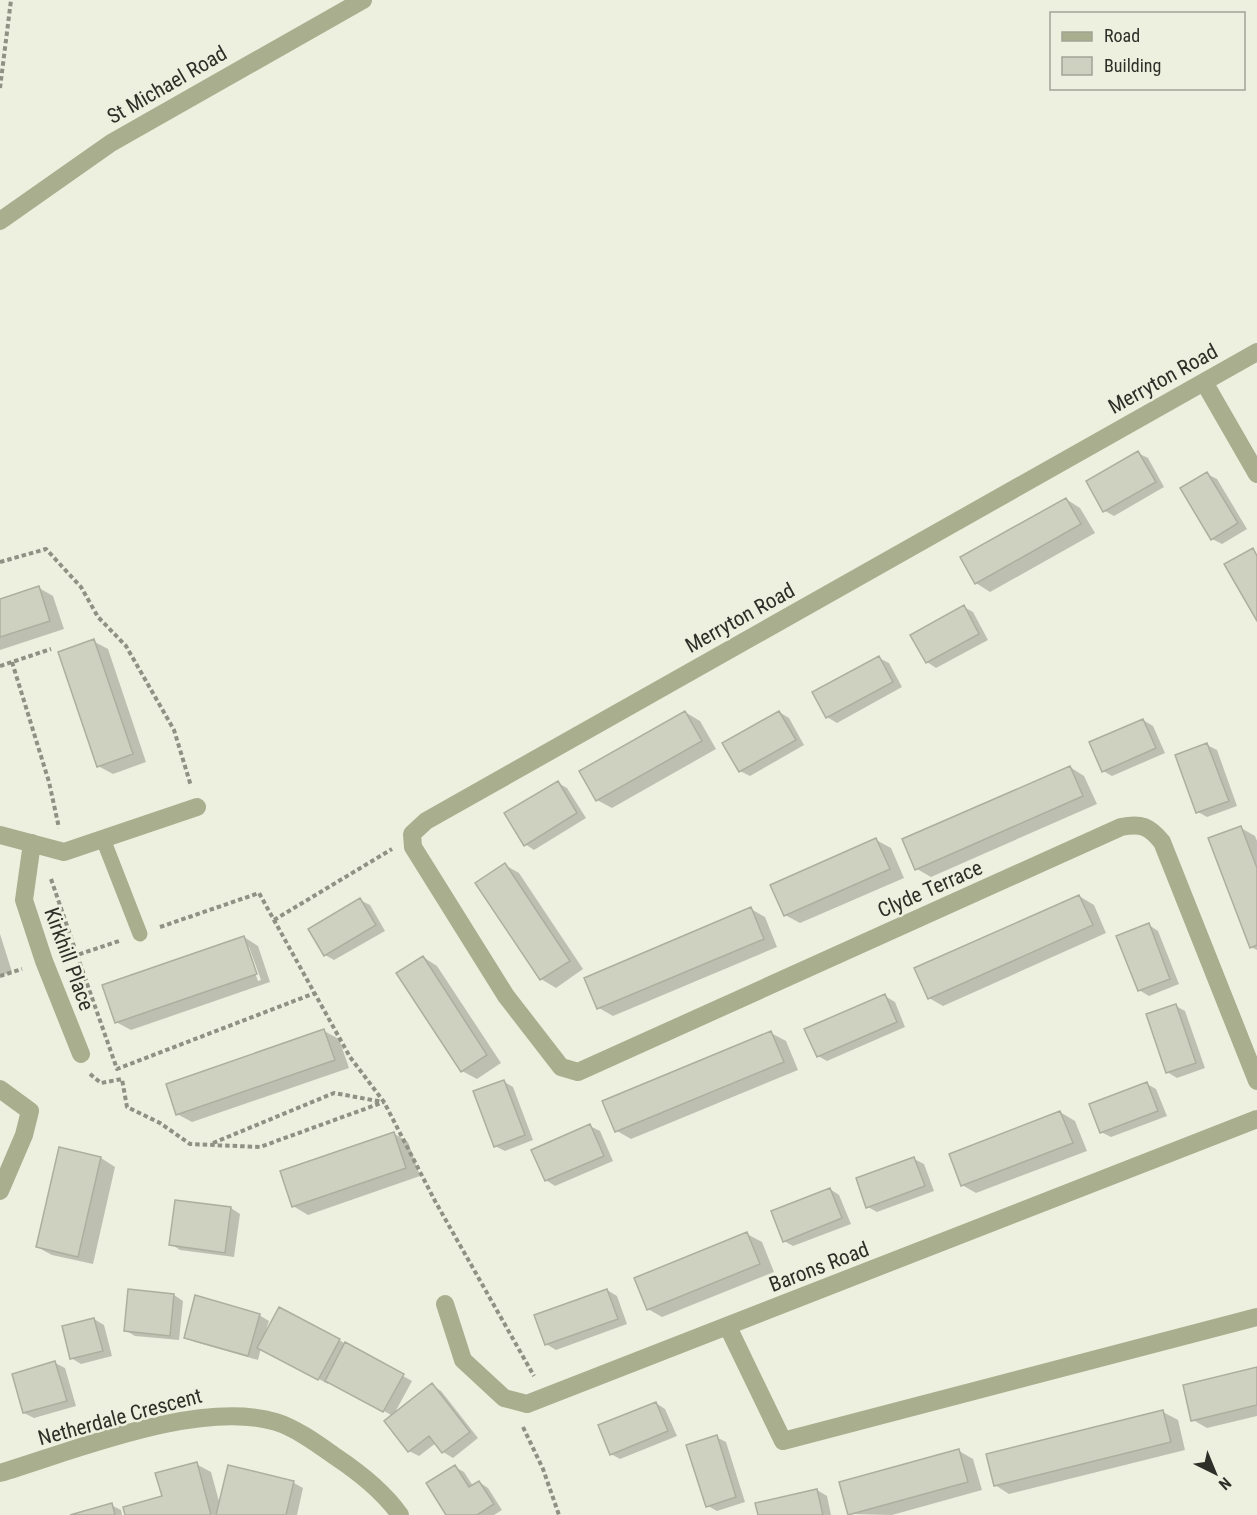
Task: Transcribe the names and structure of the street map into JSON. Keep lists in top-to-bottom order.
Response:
{
  "streets": {
    "street": [
      "St Michael Road",
      "Merryton Road",
      "Clyde Terrace",
      "Kirkhill Place",
      "Barons Road",
      "Netherdale Crescent"
    ]
  },
  "crossings": [
    ["Merryton Road", "Clyde Terrace"]
  ],
  "legend": ["Road", "Building"],
  "north": "bottom right"
}
